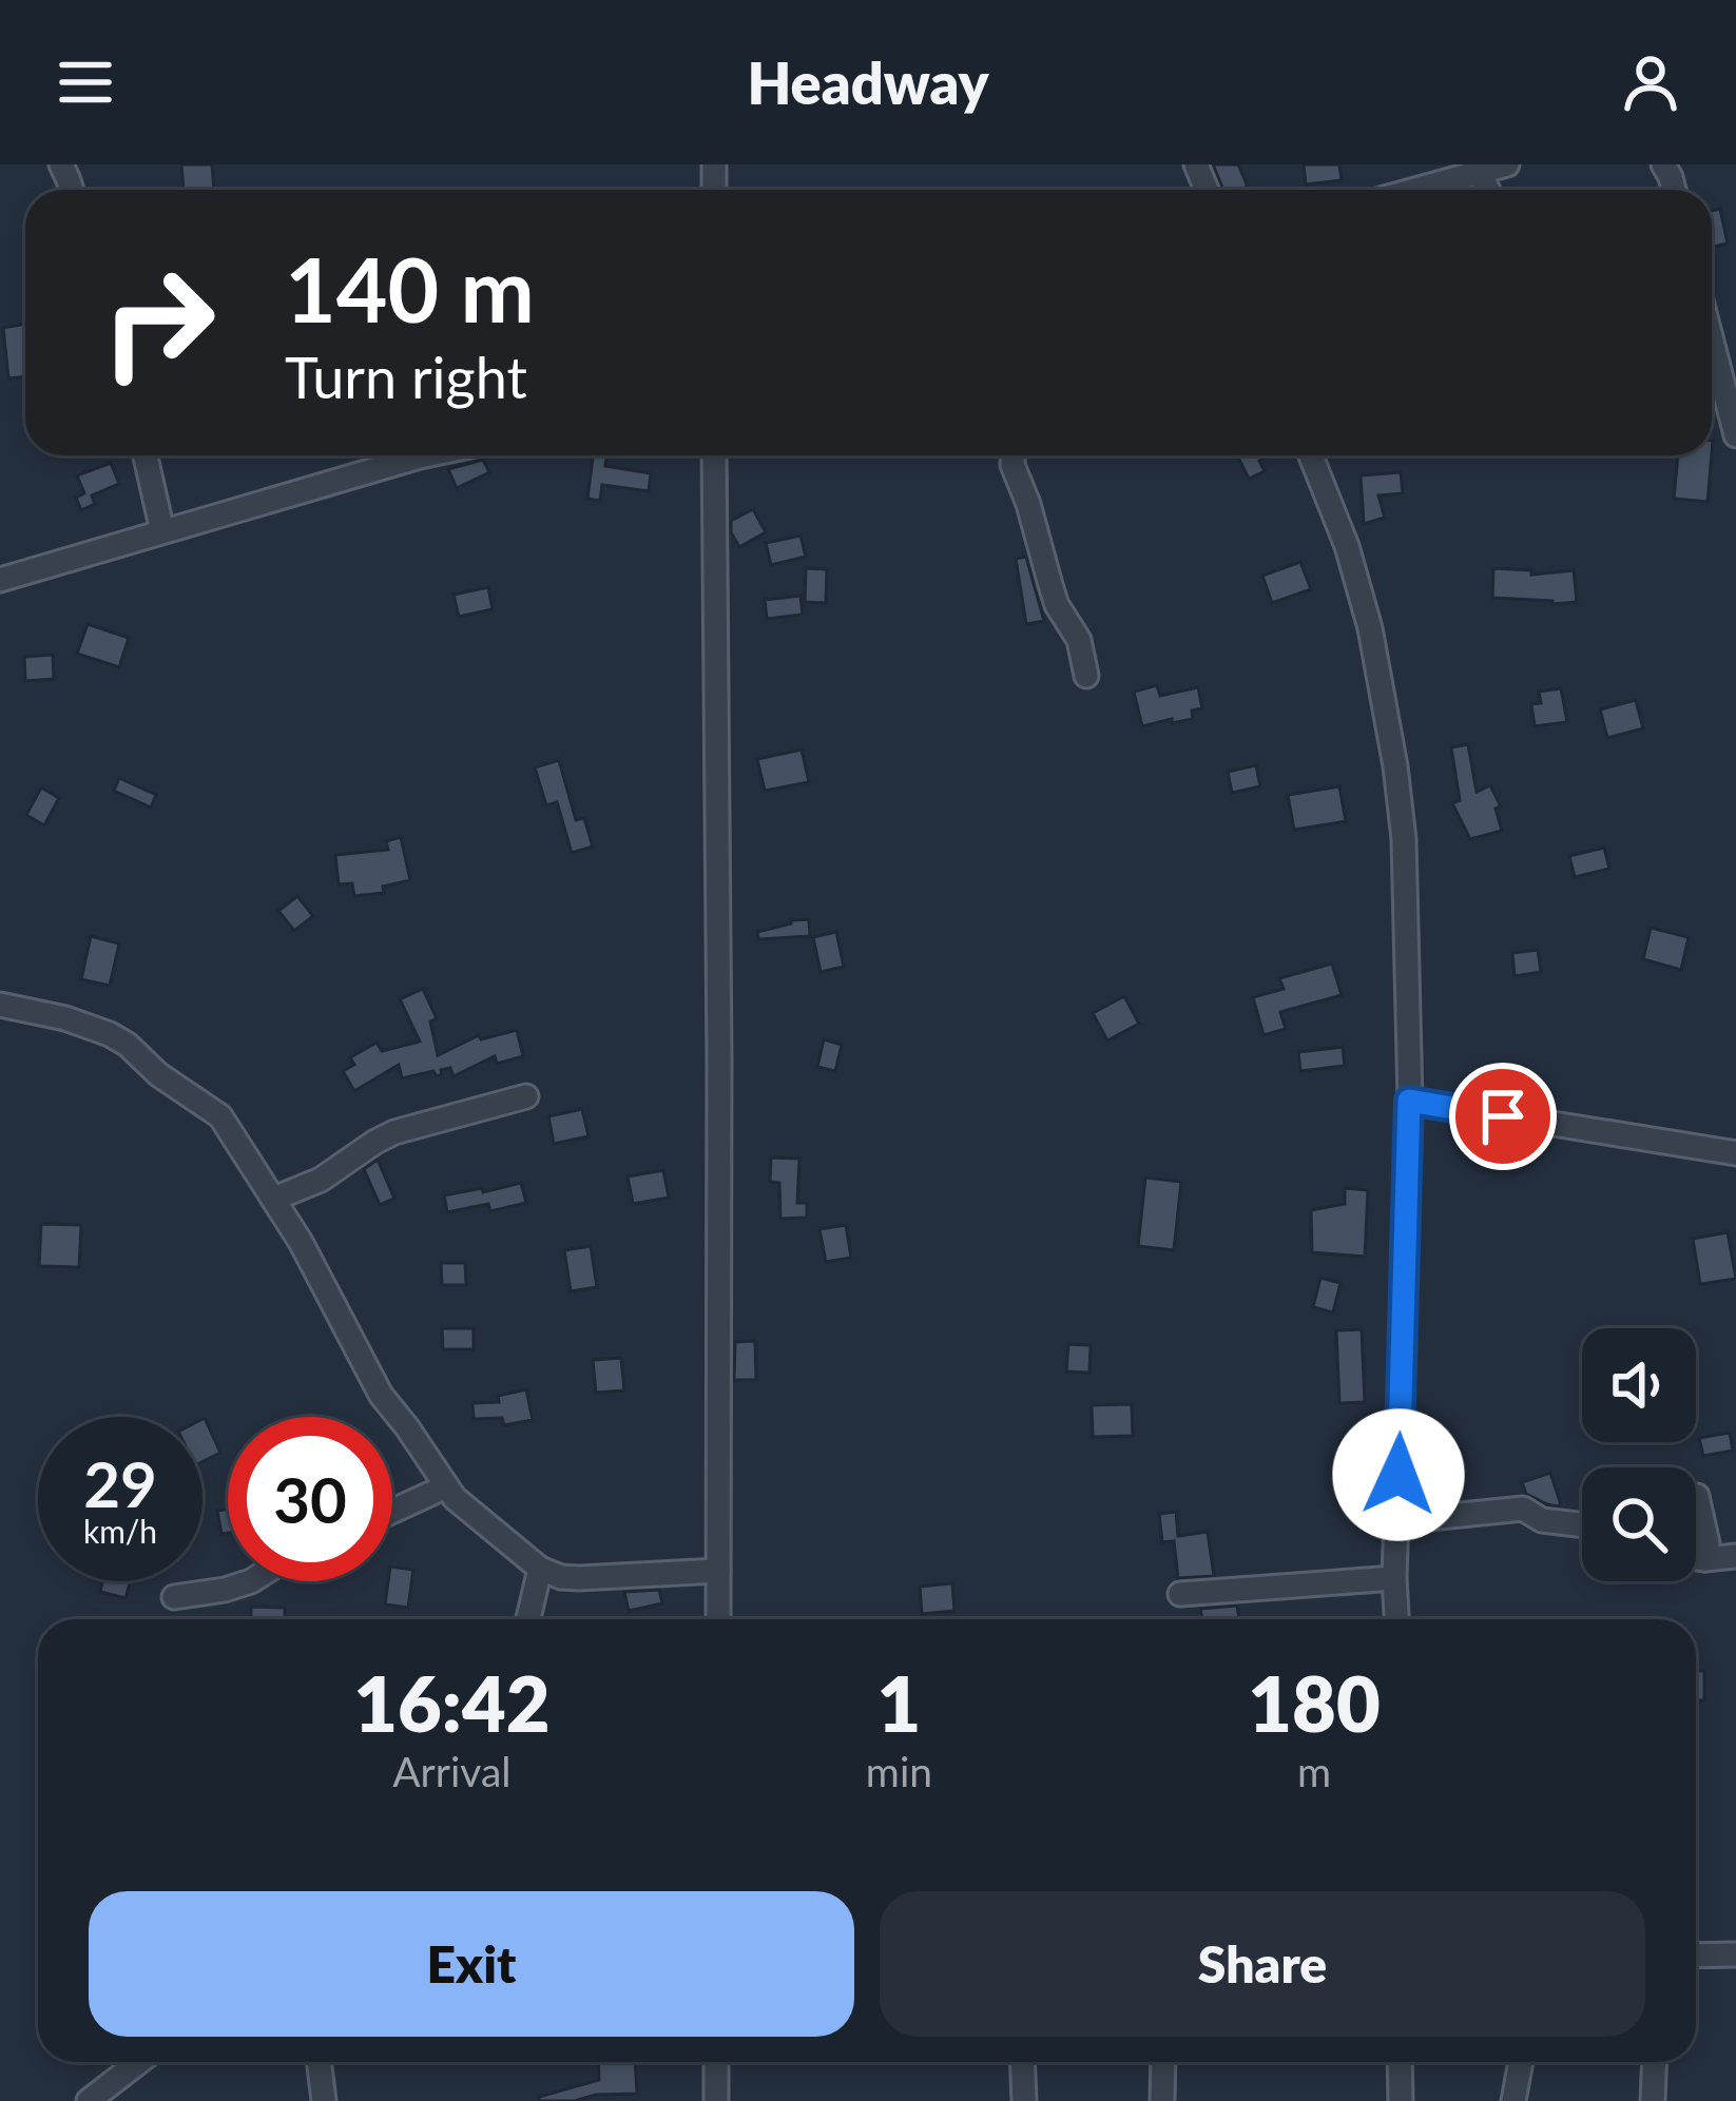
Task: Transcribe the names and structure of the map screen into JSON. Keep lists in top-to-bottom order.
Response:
{
  "page": {
    "header": "Headway",
    "turn": ["140 m", "Turn right"],
    "speed": "29 km/h",
    "limit": "30",
    "eta": [
      "16:42",
      "Arrival",
      "1",
      "min",
      "180",
      "m"
    ],
    "buttons": ["Exit", "Share"]
  }
}
